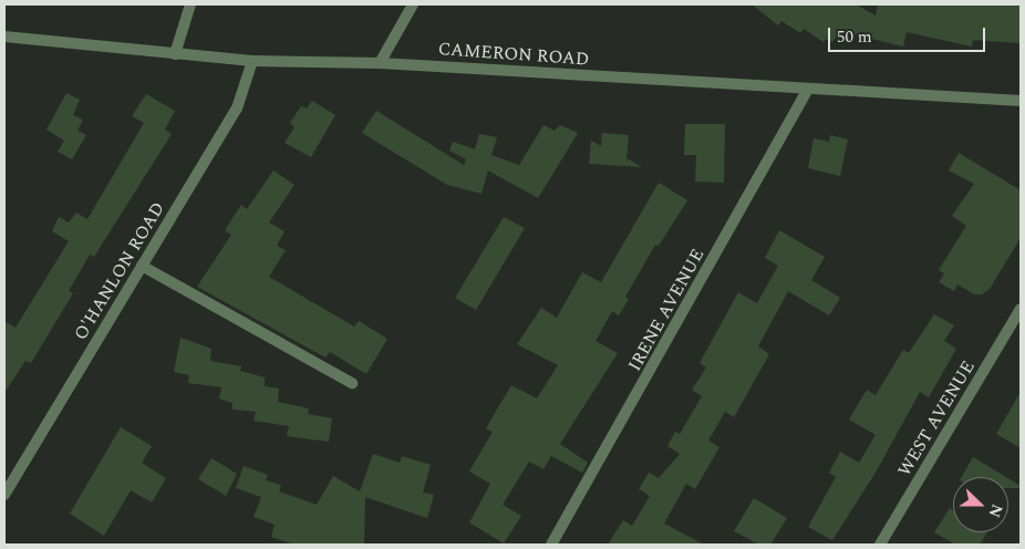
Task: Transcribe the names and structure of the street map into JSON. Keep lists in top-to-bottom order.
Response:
{
  "streets": {
    "street": [
      "CAMERON ROAD",
      "O'HANLON ROAD",
      "IRENE AVENUE",
      "WEST AVENUE"
    ]
  },
  "crossings": [
    ["CAMERON ROAD", "O'HANLON ROAD"],
    ["CAMERON ROAD", "IRENE AVENUE"]
  ],
  "scale_bar": "50 m",
  "north": "right"
}
